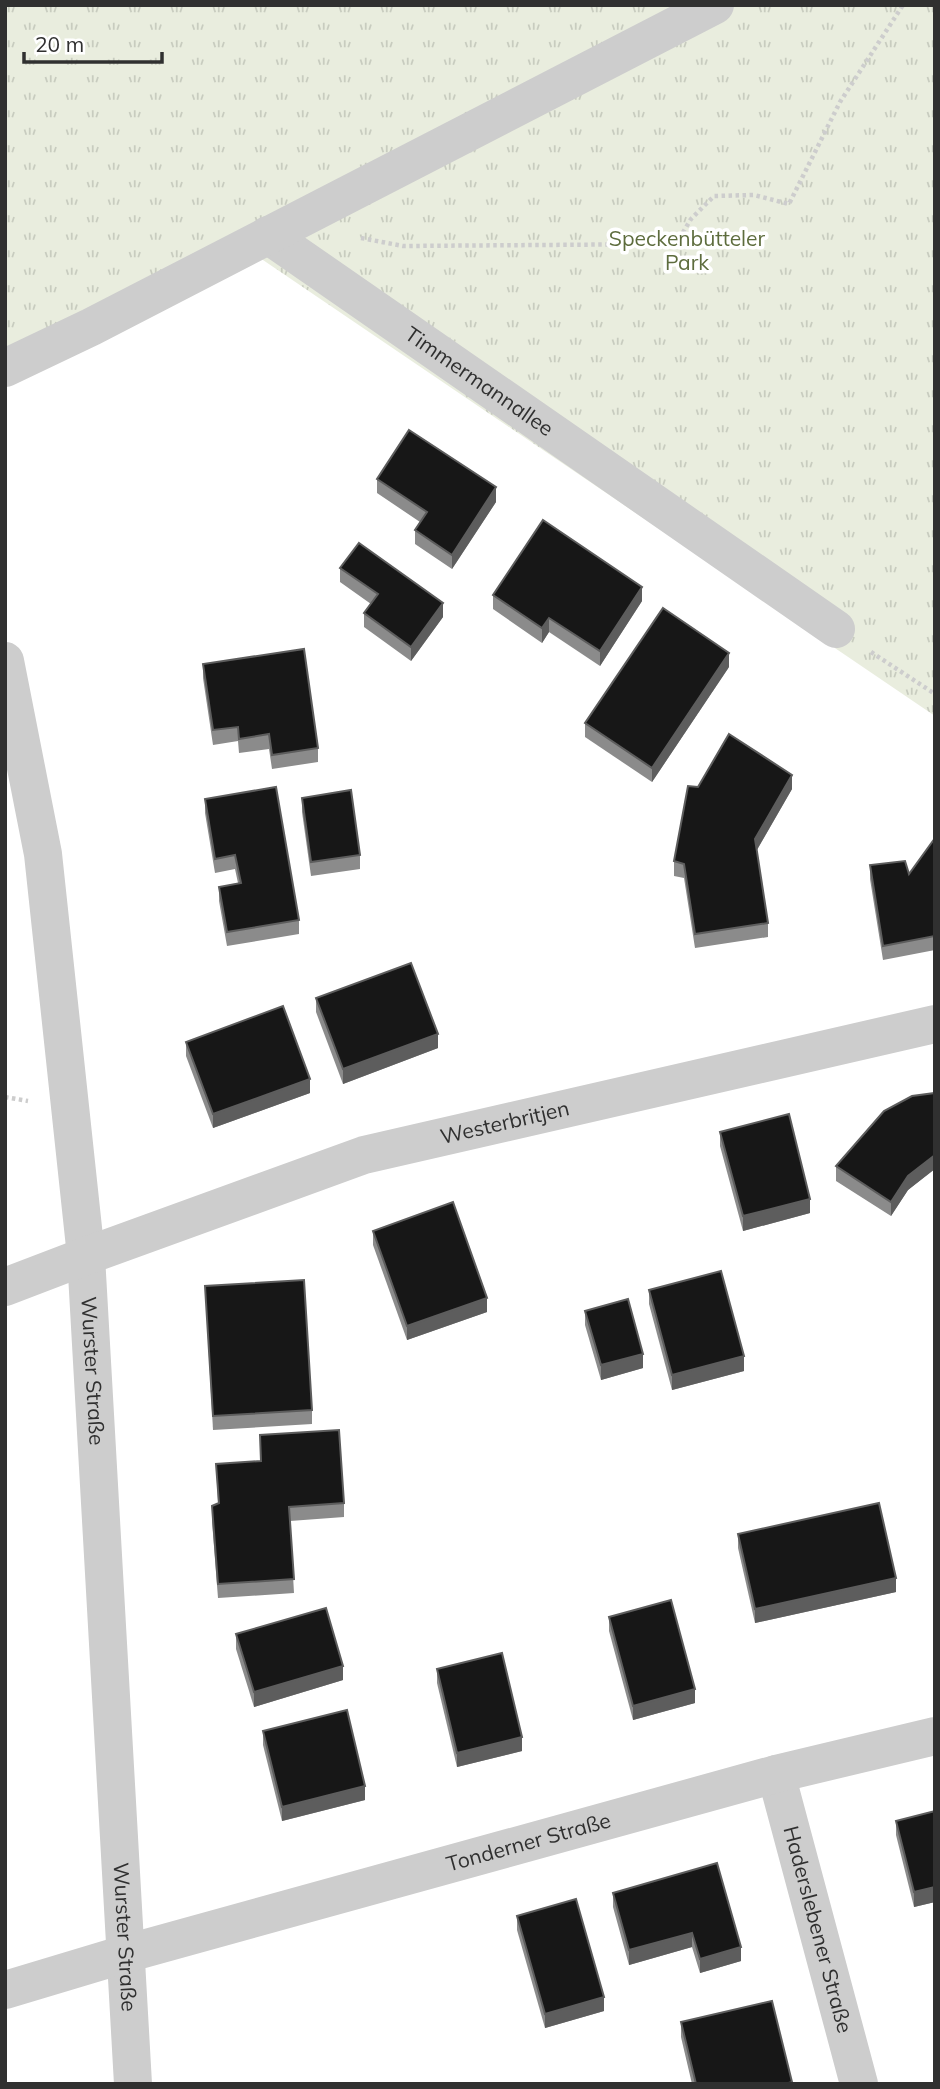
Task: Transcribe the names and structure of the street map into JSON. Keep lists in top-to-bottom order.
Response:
{
  "streets": {
    "street": [
      "Timmermannallee",
      "Westerbritjen",
      "Wurster Straße",
      "Tonderner Straße",
      "Haderslebener Straße"
    ]
  },
  "crossings": [
    ["Westerbritjen", "Wurster Straße"],
    ["Wurster Straße", "Tonderner Straße"],
    ["Tonderner Straße", "Haderslebener Straße"]
  ],
  "parks": ["Speckenbütteler Park"],
  "scale_bar": "20 m"
}
